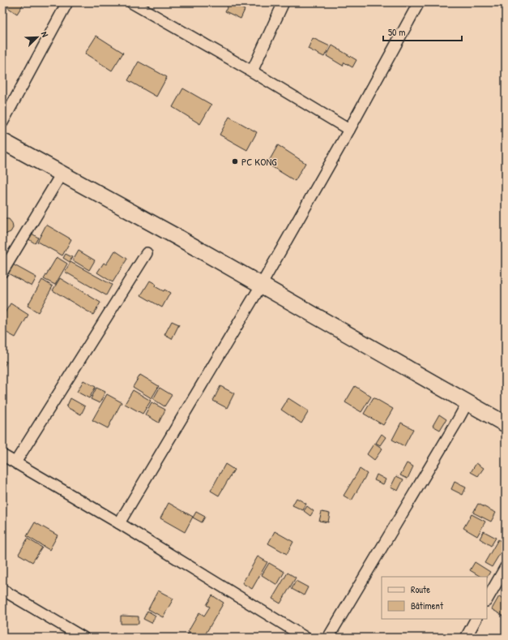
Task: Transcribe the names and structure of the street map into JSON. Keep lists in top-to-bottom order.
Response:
{
  "places": ["PC KONG"],
  "legend": ["Route", "Bâtiment"],
  "scale_bar": "50 m",
  "north": "top right"
}
